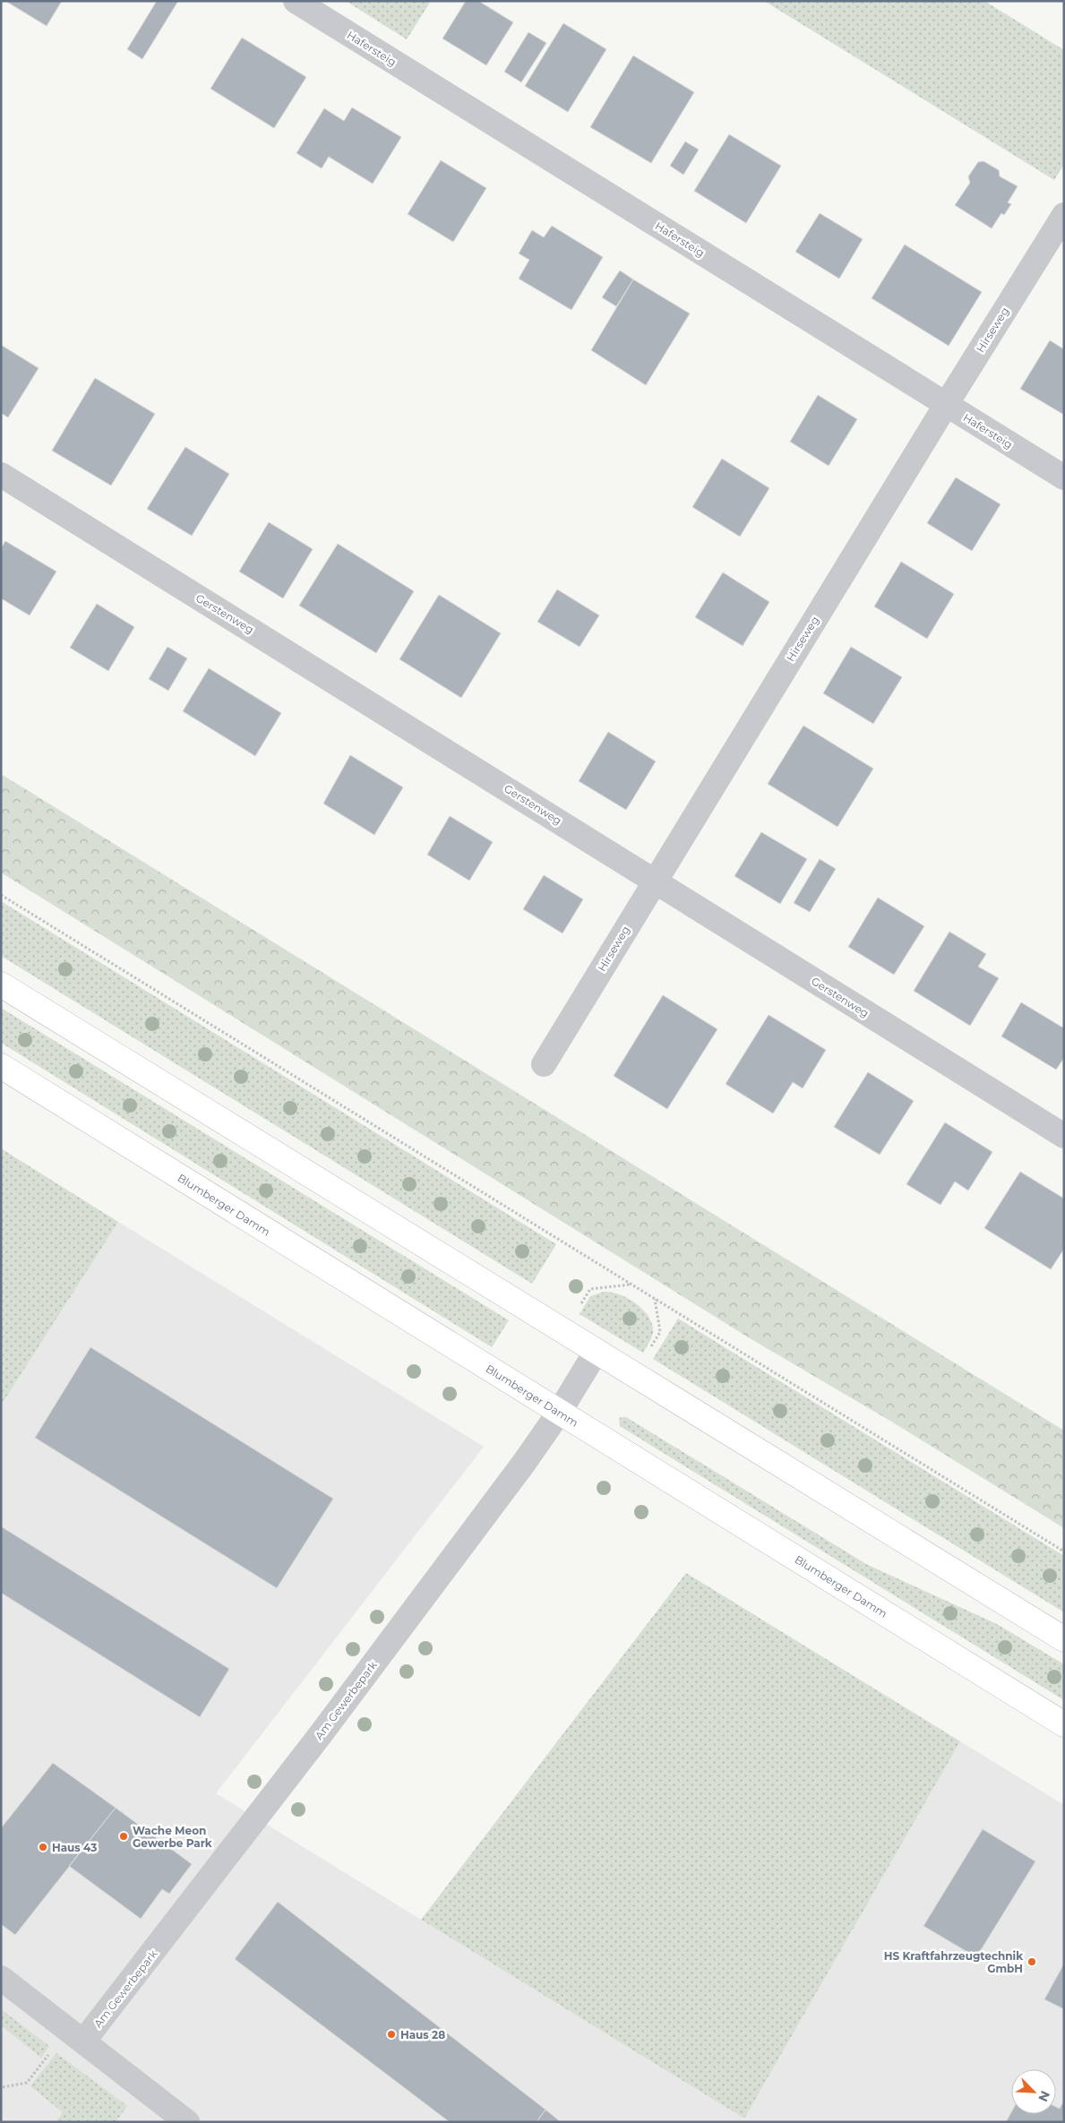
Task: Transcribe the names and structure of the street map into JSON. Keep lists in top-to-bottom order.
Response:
{
  "streets": {
    "main road": ["Blumberger Damm"],
    "street": [
      "Hafersteig",
      "Hirseweg",
      "Gerstenweg",
      "Am Gewerbepark"
    ]
  },
  "crossings": [
    ["Hafersteig", "Hirseweg"],
    ["Hirseweg", "Gerstenweg"],
    ["Blumberger Damm", "Am Gewerbepark"]
  ],
  "places": [
    "Wache Meon Gewerbe Park",
    "Haus 43",
    "HS Kraftfahrzeugtechnik GmbH",
    "Haus 28"
  ],
  "north": "bottom right"
}
